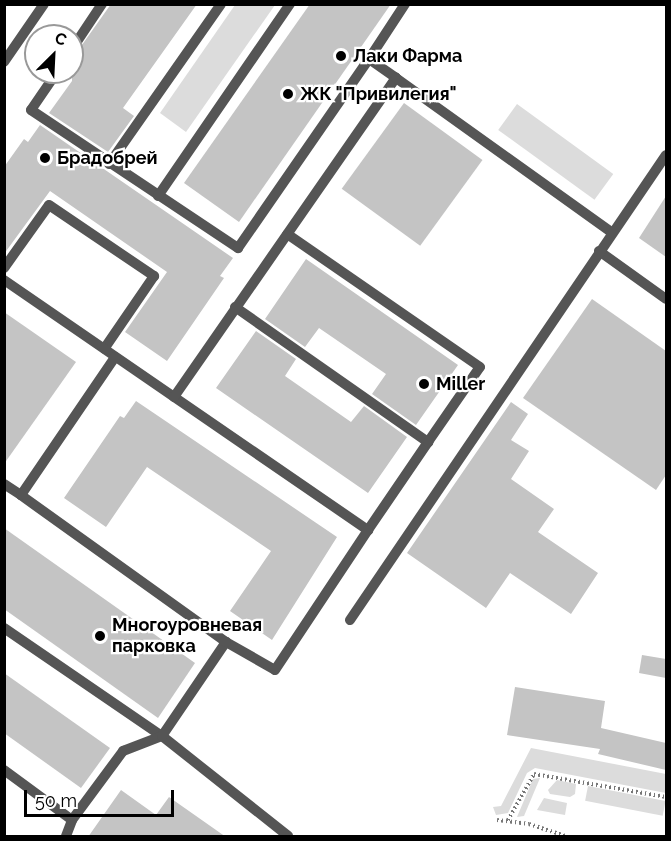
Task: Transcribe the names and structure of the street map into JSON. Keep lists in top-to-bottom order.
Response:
{
  "places": [
    "Лаки Фарма",
    "ЖК \"Привилегия\"",
    "Брадобрей",
    "Miller",
    "Многоуровневая парковка"
  ],
  "scale_bar": "50 m",
  "north": "top right"
}
